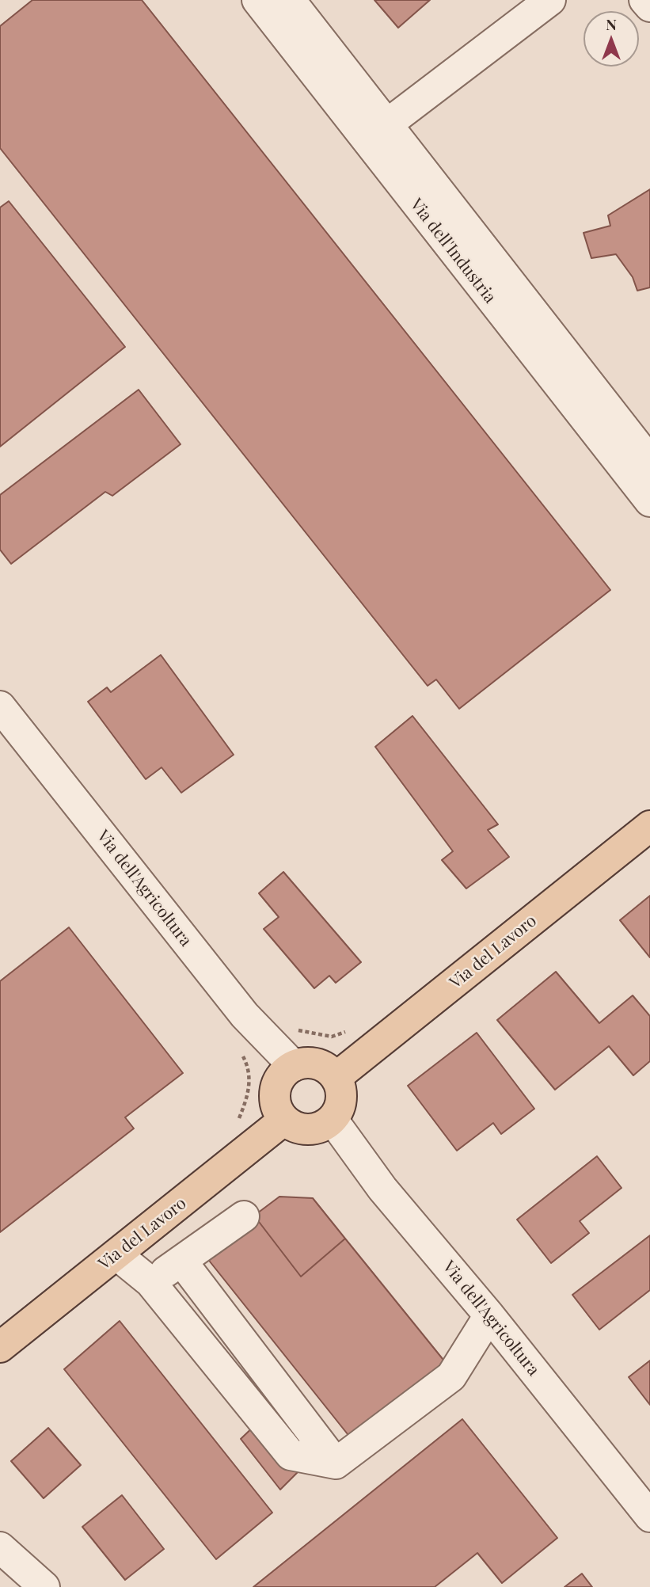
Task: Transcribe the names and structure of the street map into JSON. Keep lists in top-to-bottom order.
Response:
{
  "streets": {
    "main road": ["Via del Lavoro"],
    "street": ["Via dell'Industria", "Via dell'Agricoltura"]
  },
  "crossings": [
    ["Via dell'Agricoltura", "Via del Lavoro"]
  ],
  "north": "top"
}
